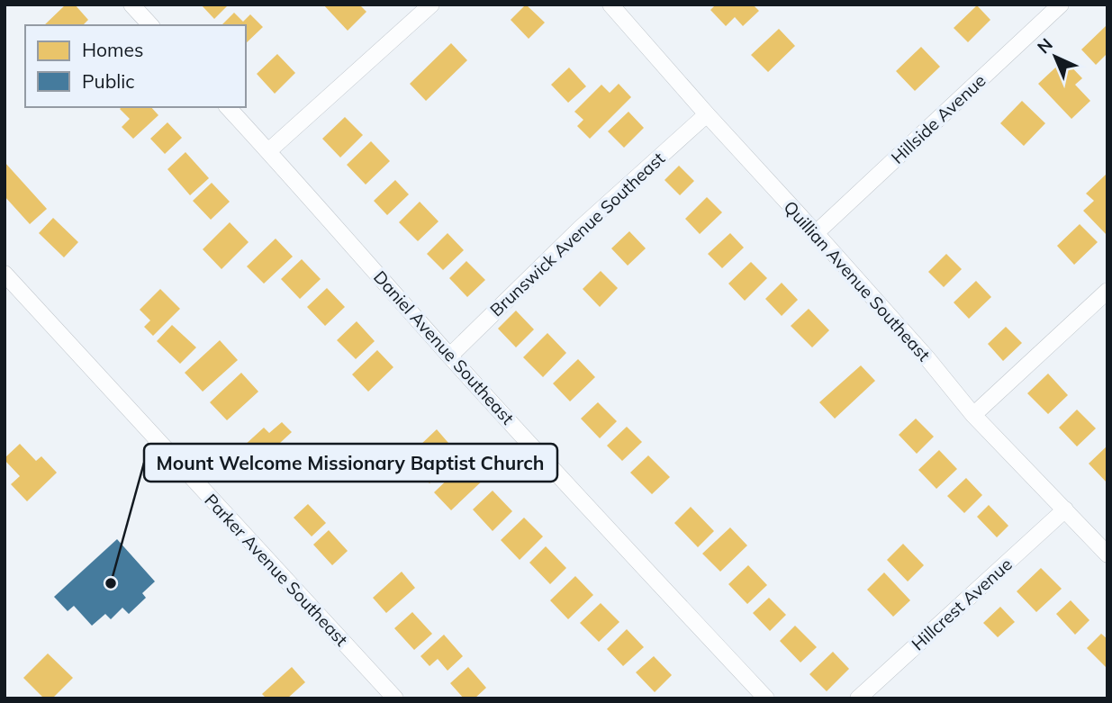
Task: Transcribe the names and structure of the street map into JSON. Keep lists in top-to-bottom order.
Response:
{
  "streets": {
    "street": [
      "Hillside Avenue",
      "Brunswick Avenue Southeast",
      "Quillian Avenue Southeast",
      "Daniel Avenue Southeast",
      "Parker Avenue Southeast",
      "Hillcrest Avenue"
    ]
  },
  "crossings": [
    ["Hillside Avenue", "Quillian Avenue Southeast"],
    ["Brunswick Avenue Southeast", "Quillian Avenue Southeast"],
    ["Brunswick Avenue Southeast", "Daniel Avenue Southeast"],
    ["Quillian Avenue Southeast", "Hillcrest Avenue"]
  ],
  "places": ["Mount Welcome Missionary Baptist Church"],
  "legend": ["Homes", "Public"],
  "north": "top left"
}
